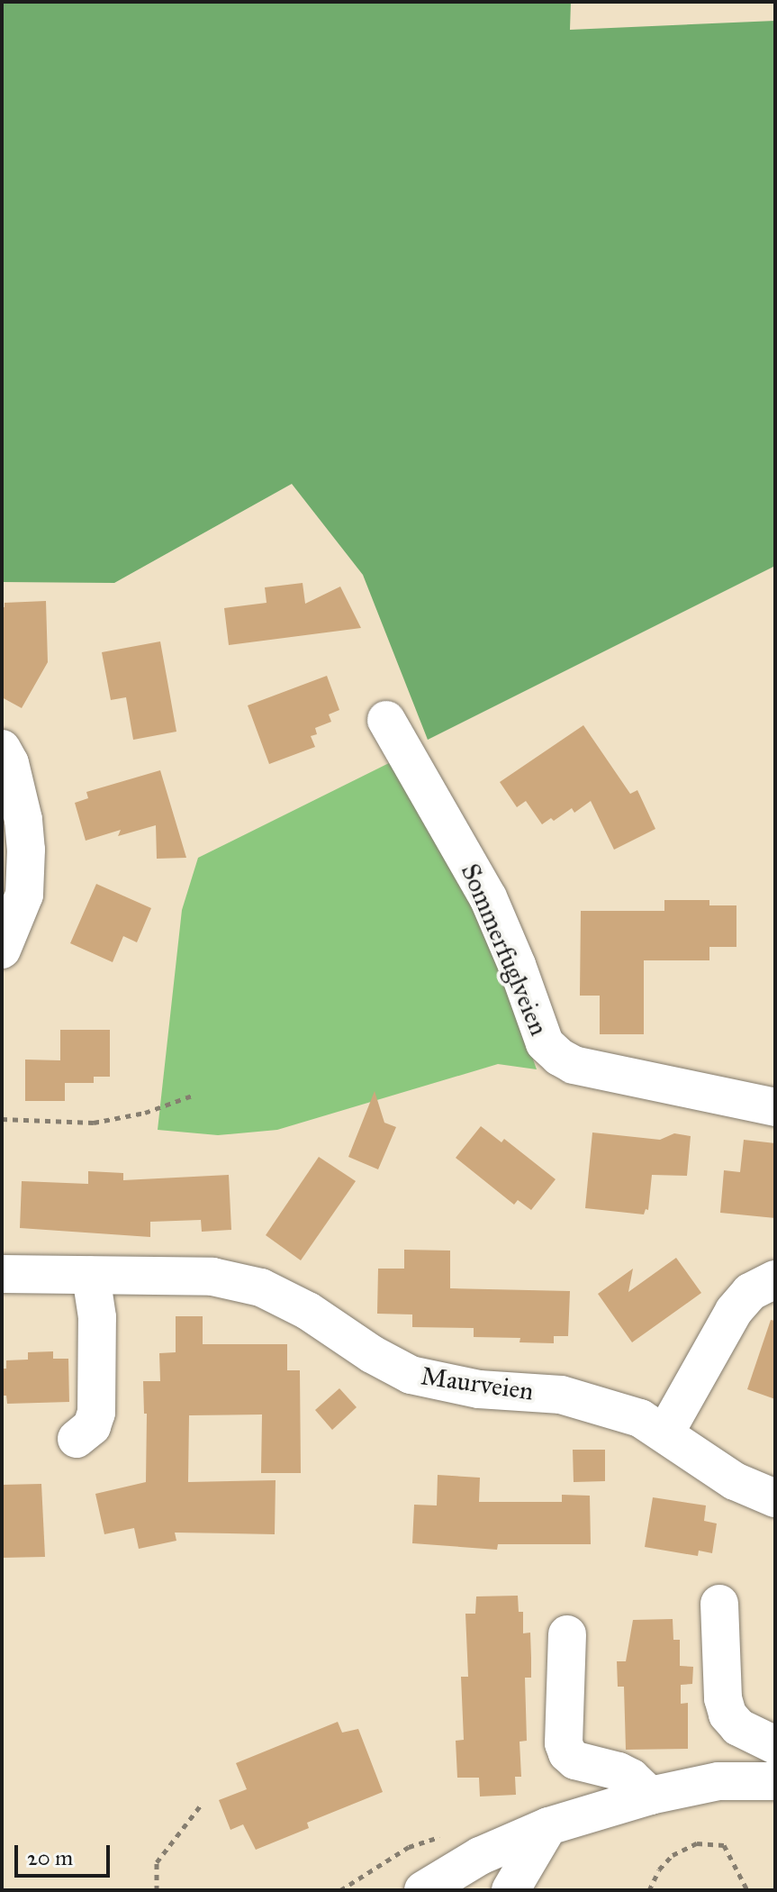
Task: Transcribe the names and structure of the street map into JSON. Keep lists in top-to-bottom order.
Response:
{
  "streets": {
    "street": ["Sommerfuglveien", "Maurveien"]
  },
  "scale_bar": "20 m"
}
